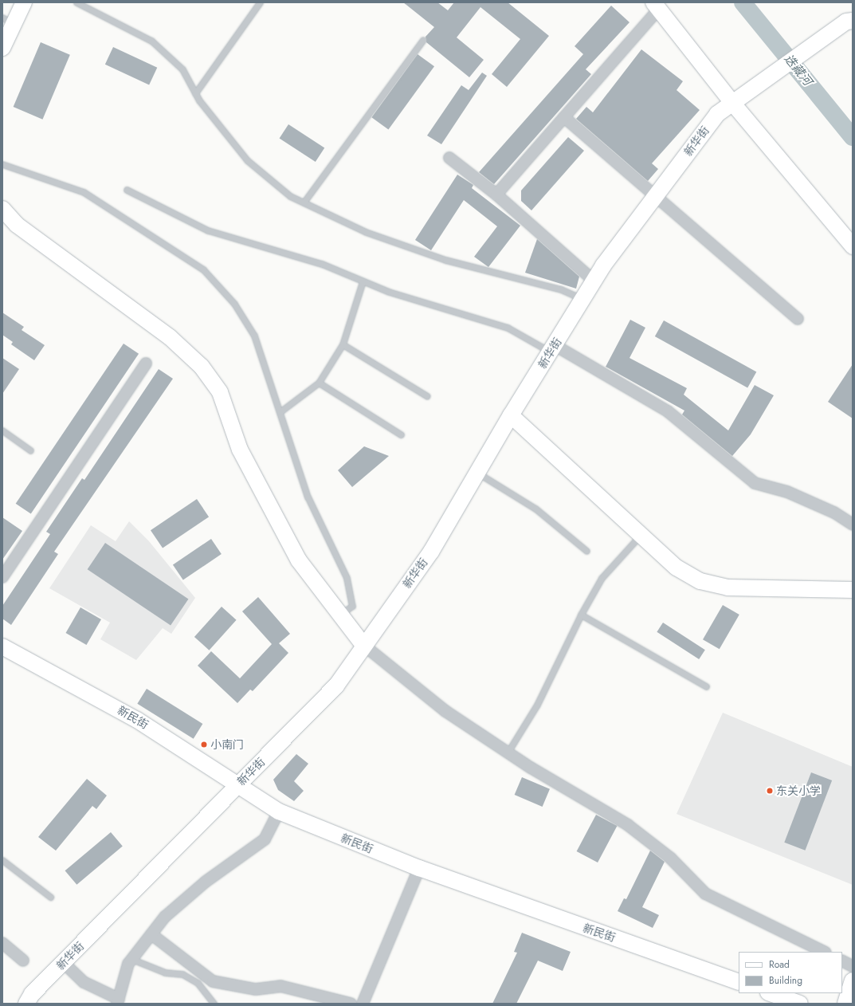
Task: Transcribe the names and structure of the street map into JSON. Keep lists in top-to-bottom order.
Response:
{
  "streets": {
    "street": ["新华街", "新民街"]
  },
  "crossings": [
    ["新华街", "新民街"]
  ],
  "water": ["迭藏河"],
  "places": ["小南门", "东关小学"],
  "legend": ["Road", "Building"]
}
